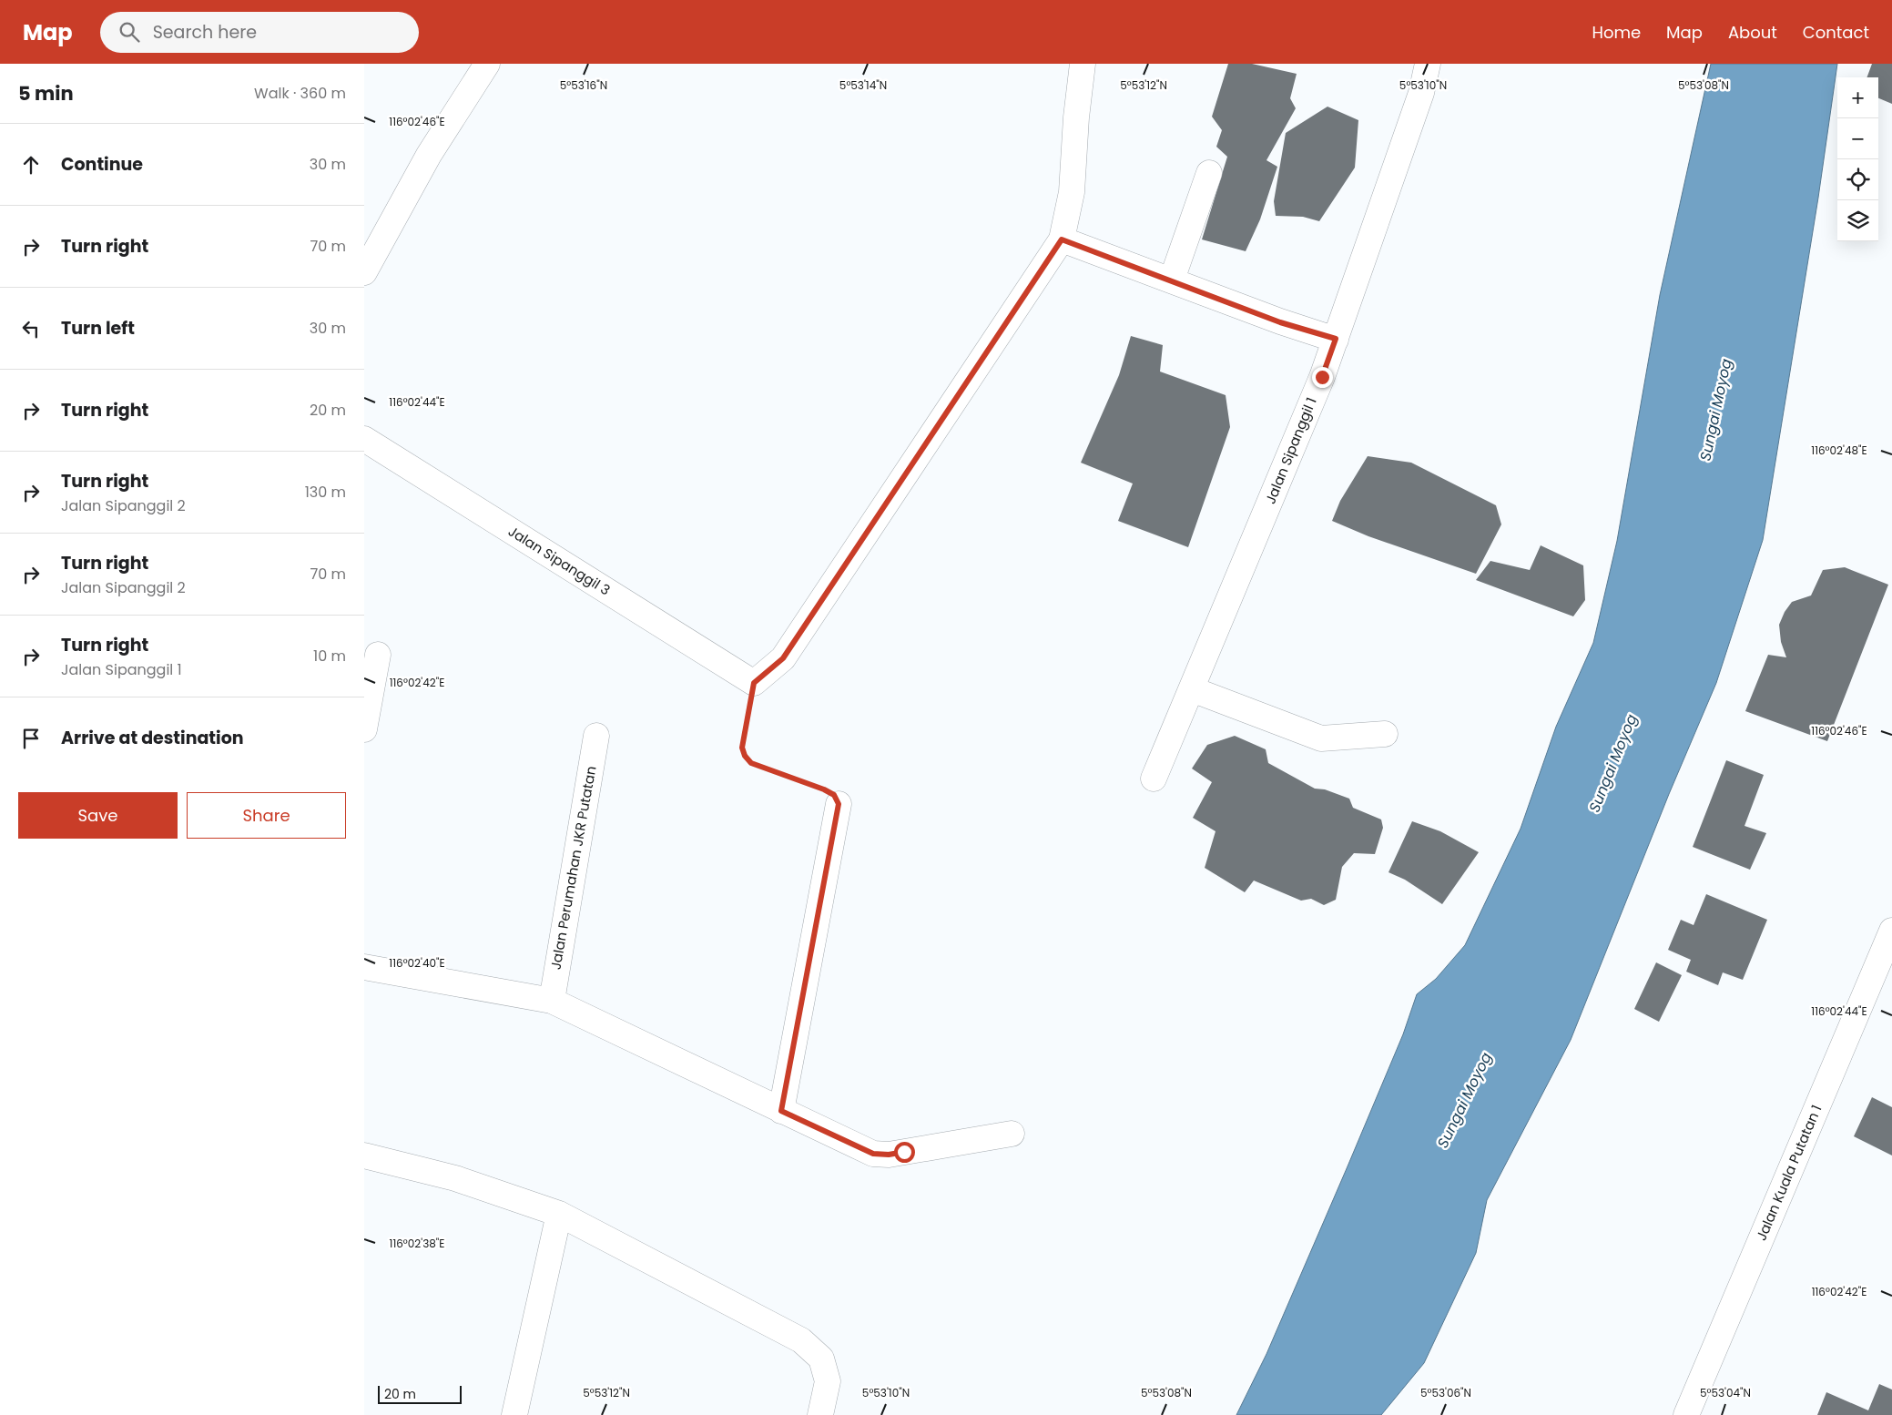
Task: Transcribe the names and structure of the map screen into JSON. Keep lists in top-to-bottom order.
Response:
{
  "streets": {
    "street": [
      "Jalan Sipanggil 1",
      "Jalan Sipanggil 3",
      "Jalan Perumahan JKR Putatan",
      "Jalan Kuala Putatan 1"
    ]
  },
  "water": ["Sungai Moyog"],
  "scale_bar": "20 m",
  "page": {
    "header": "Map",
    "search": "Search here",
    "nav": [
      "Home",
      "Map",
      "About",
      "Contact"
    ],
    "heading": ["5 min", "Walk · 360 m"],
    "map_buttons": ["+", "−"],
    "list": [
      ["Continue", "30 m"],
      ["Turn right", "70 m"],
      ["Turn left", "30 m"],
      ["Turn right", "20 m"],
      ["Turn right", "Jalan Sipanggil 2", "130 m"],
      ["Turn right", "Jalan Sipanggil 2", "70 m"],
      ["Turn right", "Jalan Sipanggil 1", "10 m"],
      "Arrive at destination"
    ],
    "buttons": ["Save", "Share"],
    "scale": "20 m"
  },
  "coordinates": [
    "5°53'16\"N",
    "5°53'14\"N",
    "5°53'12\"N",
    "5°53'10\"N",
    "5°53'08\"N",
    "116°02'46\"E",
    "116°02'44\"E",
    "116°02'48\"E",
    "116°02'42\"E",
    "116°02'40\"E",
    "116°02'38\"E",
    "5°53'06\"N",
    "5°53'04\"N"
  ]
}
